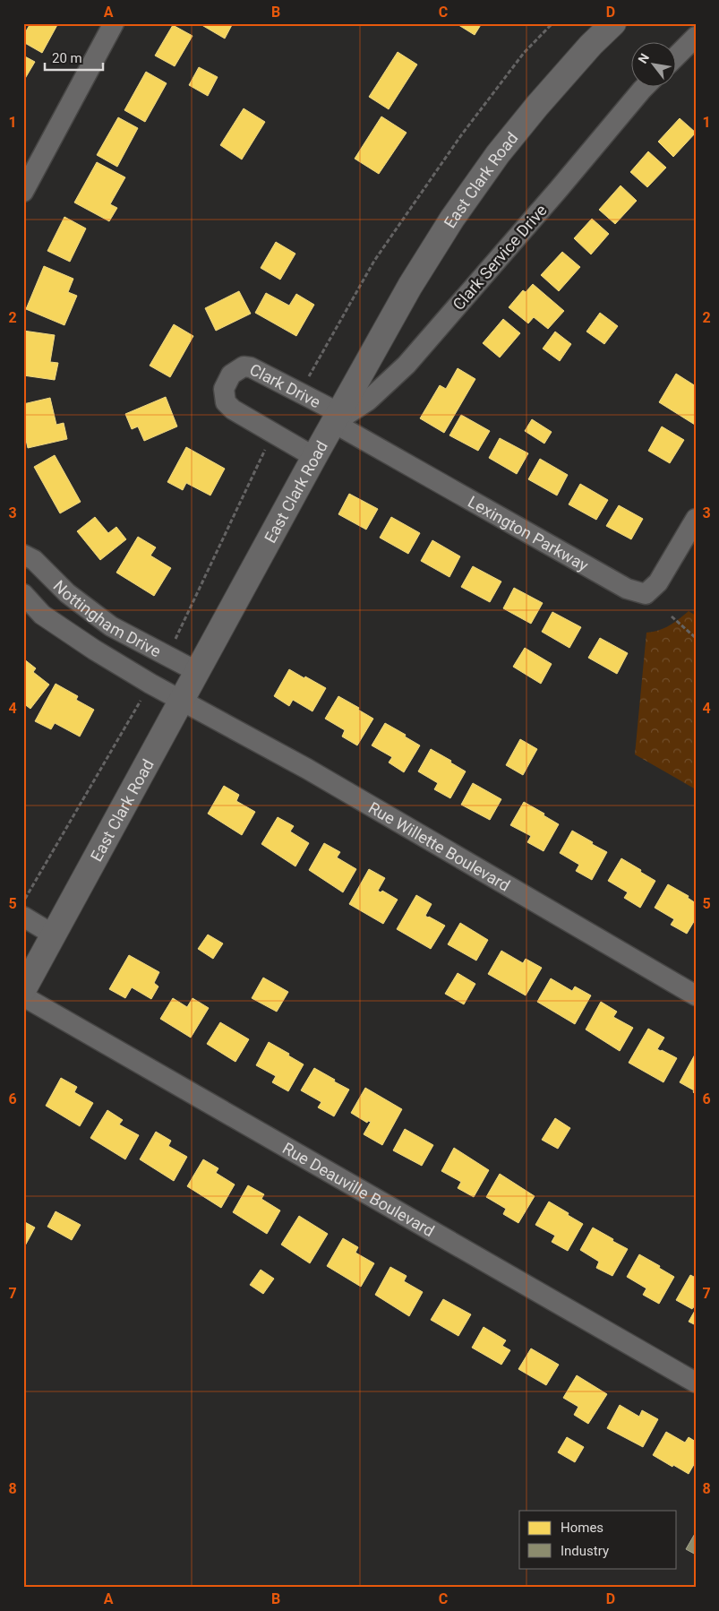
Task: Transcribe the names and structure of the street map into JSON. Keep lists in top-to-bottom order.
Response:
{
  "streets": {
    "main road": ["East Clark Road"],
    "street": [
      "Clark Service Drive",
      "Clark Drive",
      "Lexington Parkway",
      "Nottingham Drive",
      "Rue Willette Boulevard",
      "Rue Deauville Boulevard"
    ]
  },
  "crossings": [
    ["East Clark Road", "Clark Service Drive"],
    ["East Clark Road", "Clark Drive"],
    ["East Clark Road", "Lexington Parkway"],
    ["East Clark Road", "Nottingham Drive"],
    ["East Clark Road", "Rue Willette Boulevard"],
    ["Clark Service Drive", "Clark Drive"],
    ["Clark Service Drive", "Lexington Parkway"],
    ["Clark Drive", "Lexington Parkway"],
    ["Nottingham Drive", "Rue Willette Boulevard"]
  ],
  "legend": ["Homes", "Industry"],
  "scale_bar": "20 m",
  "north": "top left",
  "grid": {
    "columns": [
      "A",
      "B",
      "C",
      "D"
    ],
    "rows": [
      "1",
      "2",
      "3",
      "4",
      "5",
      "6",
      "7",
      "8"
    ]
  }
}
